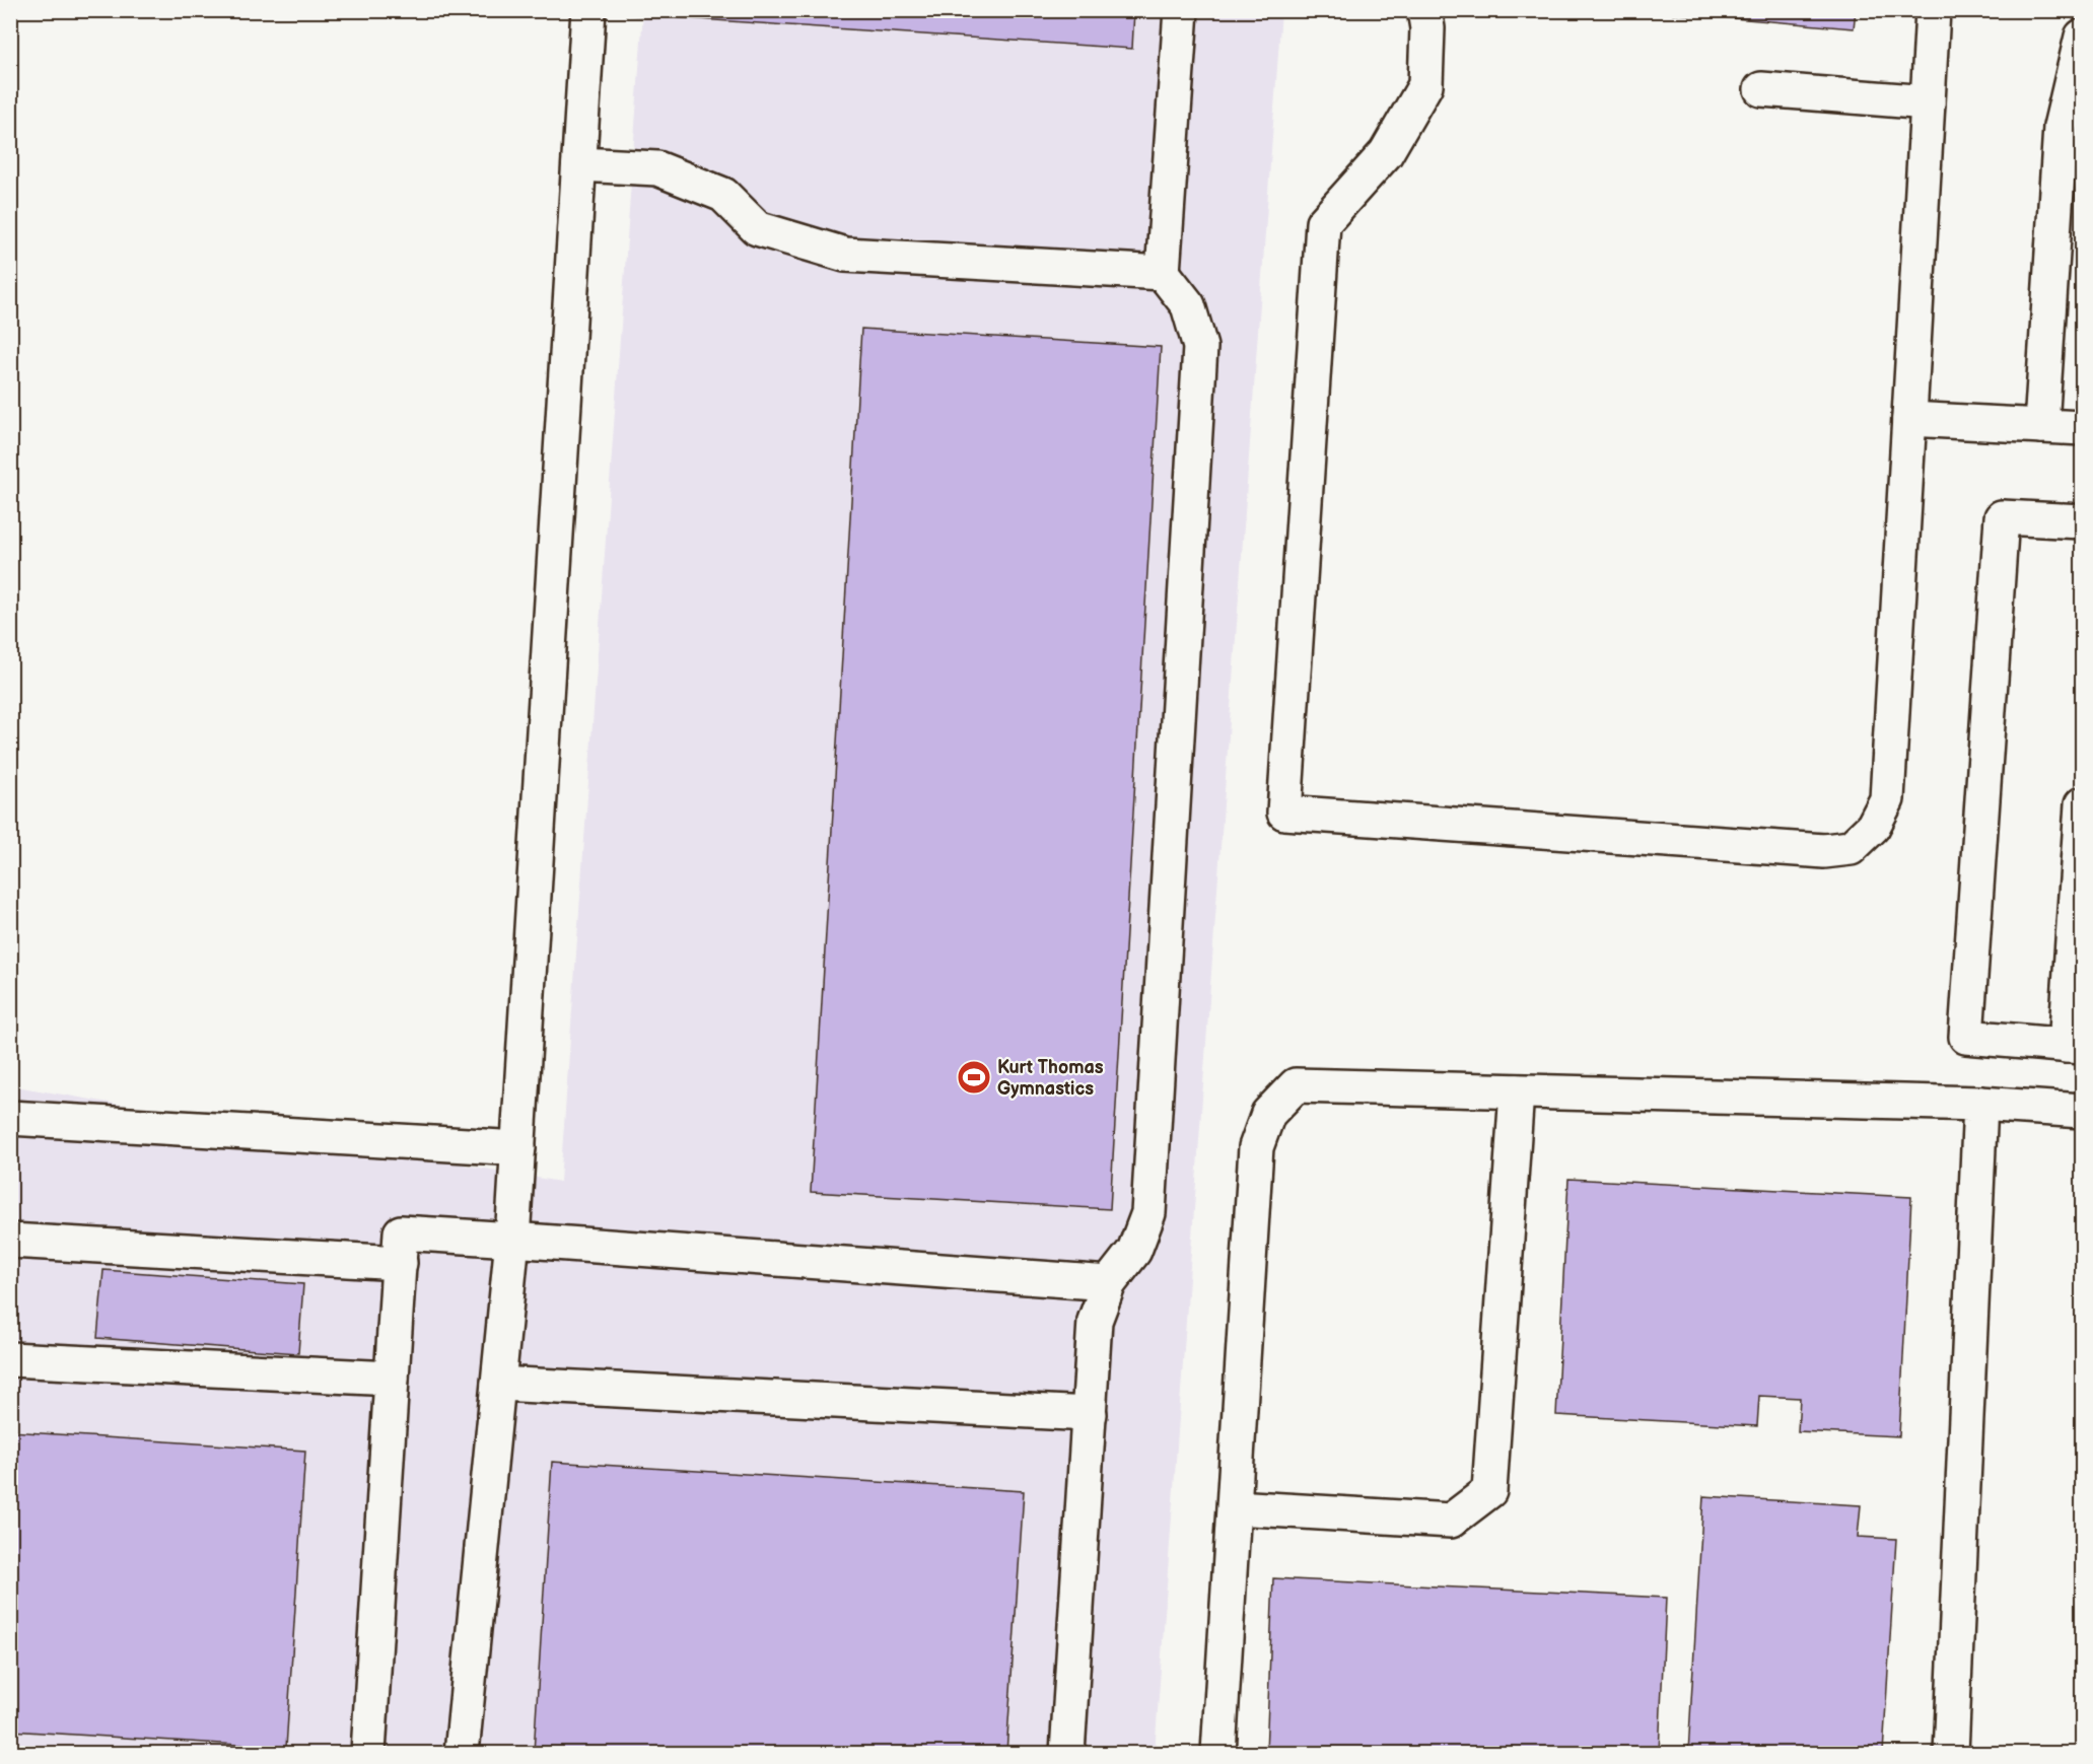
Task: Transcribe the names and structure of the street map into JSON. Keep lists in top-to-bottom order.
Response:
{
  "places": {
    "sports": ["Kurt Thomas Gymnastics"]
  }
}
